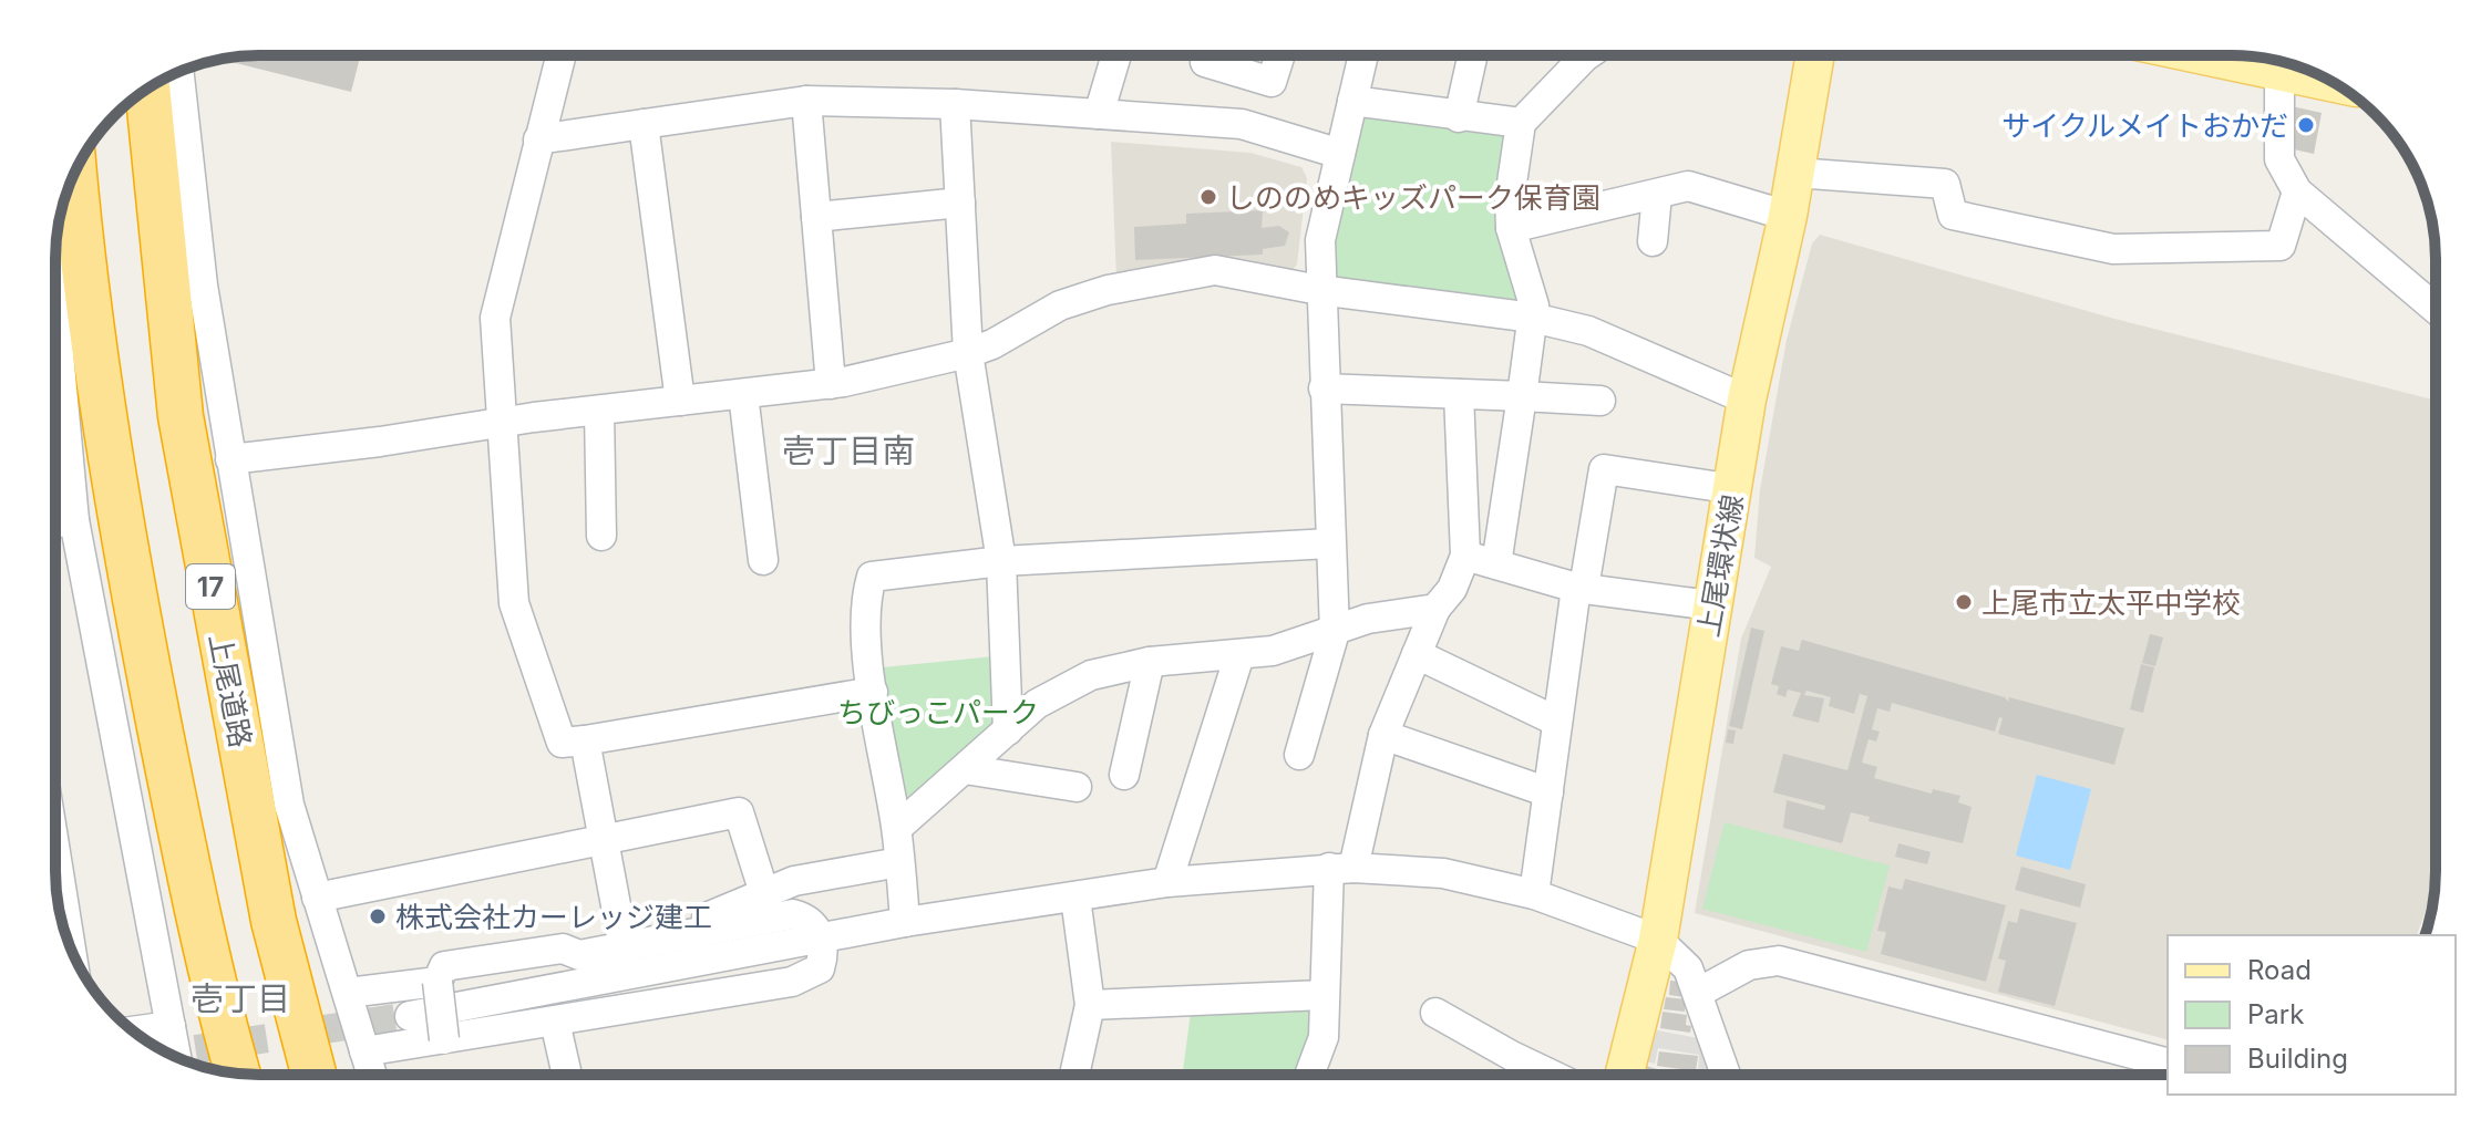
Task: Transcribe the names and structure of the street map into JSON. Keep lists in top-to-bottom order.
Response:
{
  "streets": {
    "highway": ["17", "上尾道路"],
    "main road": ["上尾環状線"]
  },
  "districts": ["壱丁目南", "壱丁目"],
  "parks": ["ちびっこパーク"],
  "places": [
    "サイクルメイトおかだ",
    "しののめキッズパーク保育園",
    "上尾市立太平中学校",
    "株式会社カーレッジ建工"
  ],
  "legend": ["Road", "Park", "Building"]
}
